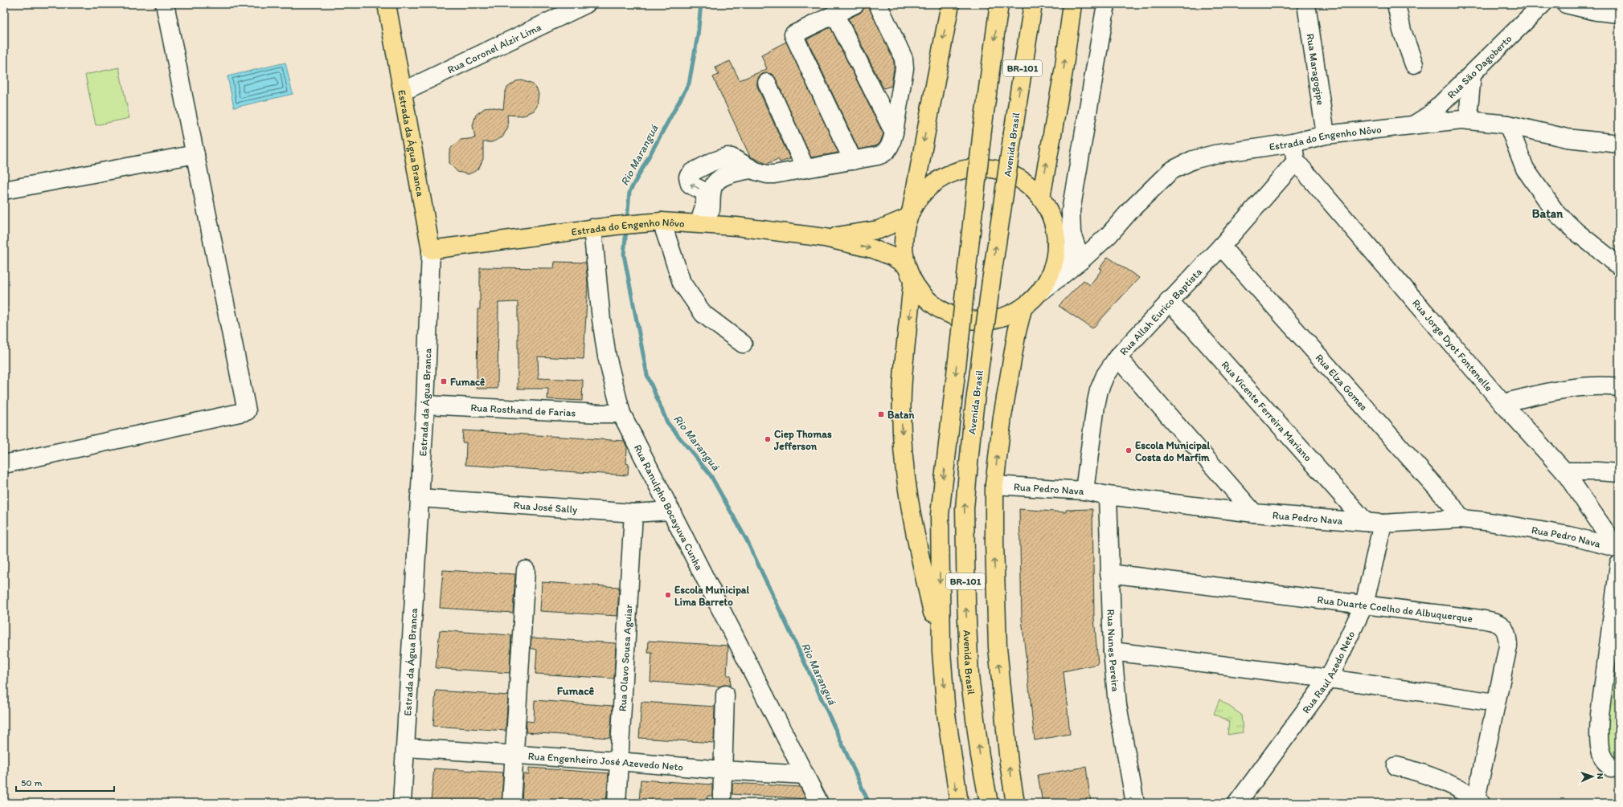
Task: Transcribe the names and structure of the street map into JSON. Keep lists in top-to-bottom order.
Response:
{
  "streets": {
    "main road": [
      "BR-101",
      "Estrada do Engenho Nôvo",
      "Estrada da Água Branca",
      "Avenida Brasil"
    ],
    "street": [
      "Rua Coronel Alzir Lima",
      "Rua São Dagoberto",
      "Rua Maragogipe",
      "Rua Allah Eurico Baptista",
      "Rua Jorge Dyot Fontenelle",
      "Rua Elza Gomes",
      "Rua Rosthand de Farias",
      "Rua Vicente Ferreira Mariano",
      "Rua Pedro Nava",
      "Rua José Sally",
      "Rua Ranulpho Bocayuva Cunha",
      "Rua Duarte Coelho de Albuquerque",
      "Rua Nunes Pereira",
      "Rua Olavo Sousa Aguiar",
      "Rua Raul Azedo Neto",
      "Rua Engenheiro José Azevedo Neto"
    ]
  },
  "crossings": [
    ["Rua Coronel Alzir Lima", "Estrada da Água Branca"],
    ["Rua São Dagoberto", "Estrada do Engenho Nôvo"],
    ["Rua Maragogipe", "Estrada do Engenho Nôvo"],
    ["Estrada do Engenho Nôvo", "Estrada da Água Branca"],
    ["Estrada do Engenho Nôvo", "Rua Jorge Dyot Fontenelle"],
    ["Estrada do Engenho Nôvo", "Rua Ranulpho Bocayuva Cunha"],
    ["Estrada da Água Branca", "Rua Rosthand de Farias"],
    ["Estrada da Água Branca", "Rua José Sally"],
    ["Estrada da Água Branca", "Rua Engenheiro José Azevedo Neto"],
    ["Rua Allah Eurico Baptista", "Rua Jorge Dyot Fontenelle"],
    ["Rua Allah Eurico Baptista", "Rua Elza Gomes"],
    ["Rua Allah Eurico Baptista", "Rua Vicente Ferreira Mariano"],
    ["Rua Allah Eurico Baptista", "Rua Pedro Nava"],
    ["Rua Jorge Dyot Fontenelle", "Rua Pedro Nava"],
    ["Rua Elza Gomes", "Rua Pedro Nava"],
    ["Rua Rosthand de Farias", "Rua Ranulpho Bocayuva Cunha"],
    ["Rua Vicente Ferreira Mariano", "Rua Pedro Nava"],
    ["Rua Pedro Nava", "Rua Nunes Pereira"],
    ["Rua Pedro Nava", "Rua Raul Azedo Neto"],
    ["Rua José Sally", "Rua Ranulpho Bocayuva Cunha"],
    ["Rua José Sally", "Rua Olavo Sousa Aguiar"],
    ["Rua Ranulpho Bocayuva Cunha", "Rua Engenheiro José Azevedo Neto"],
    ["Rua Duarte Coelho de Albuquerque", "Rua Nunes Pereira"],
    ["Rua Duarte Coelho de Albuquerque", "Rua Raul Azedo Neto"],
    ["Rua Olavo Sousa Aguiar", "Rua Engenheiro José Azevedo Neto"]
  ],
  "districts": ["Batan", "Fumacê"],
  "water": ["Rio Maranguá"],
  "places": {
    "transit": ["Fumacê", "Batan"],
    "other": ["Ciep Thomas Jefferson", "Escola Municipal Costa do Marfim", "Escola Municipal Lima Barreto"]
  },
  "scale_bar": "50 m",
  "north": "right"
}
